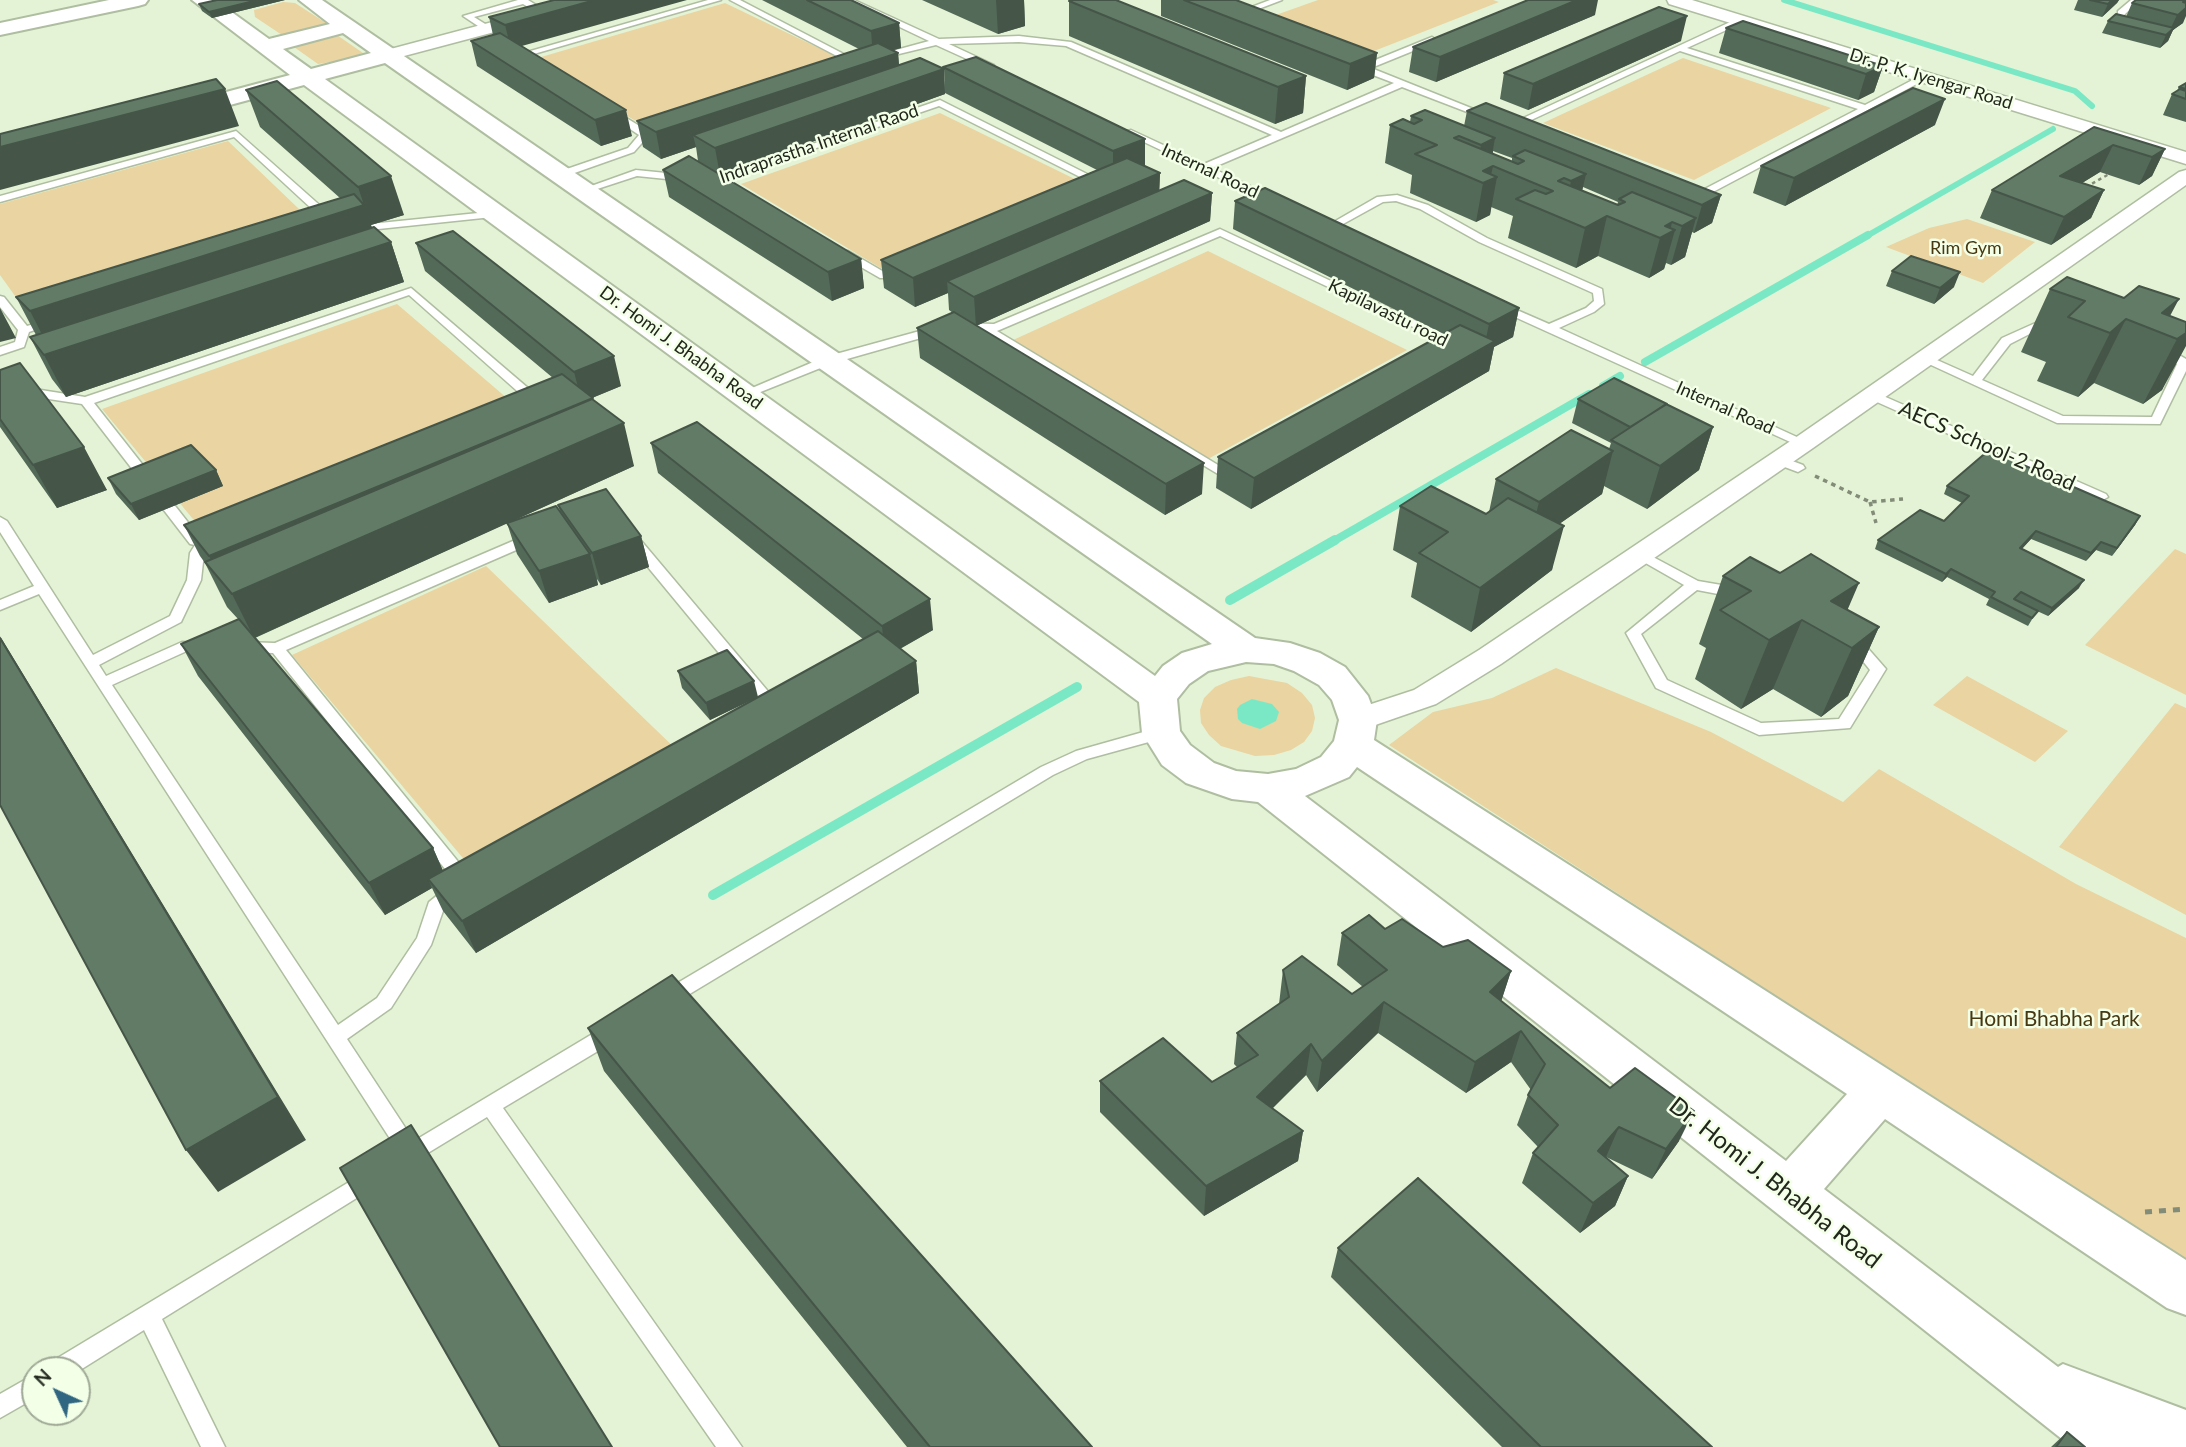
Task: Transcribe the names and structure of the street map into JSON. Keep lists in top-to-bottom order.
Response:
{
  "streets": {
    "street": ["Dr. P. K. Iyengar Road", "Dr. Homi J. Bhabha Road"],
    "lane": [
      "Indraprastha Internal Raod",
      "Internal Road",
      "Kapilavastu road",
      "AECS School-2 Road"
    ]
  },
  "crossings": [
    ["Kapilavastu road", "Dr. Homi J. Bhabha Road"]
  ],
  "parks": ["Rim Gym", "Homi Bhabha Park"],
  "north": "top left"
}
